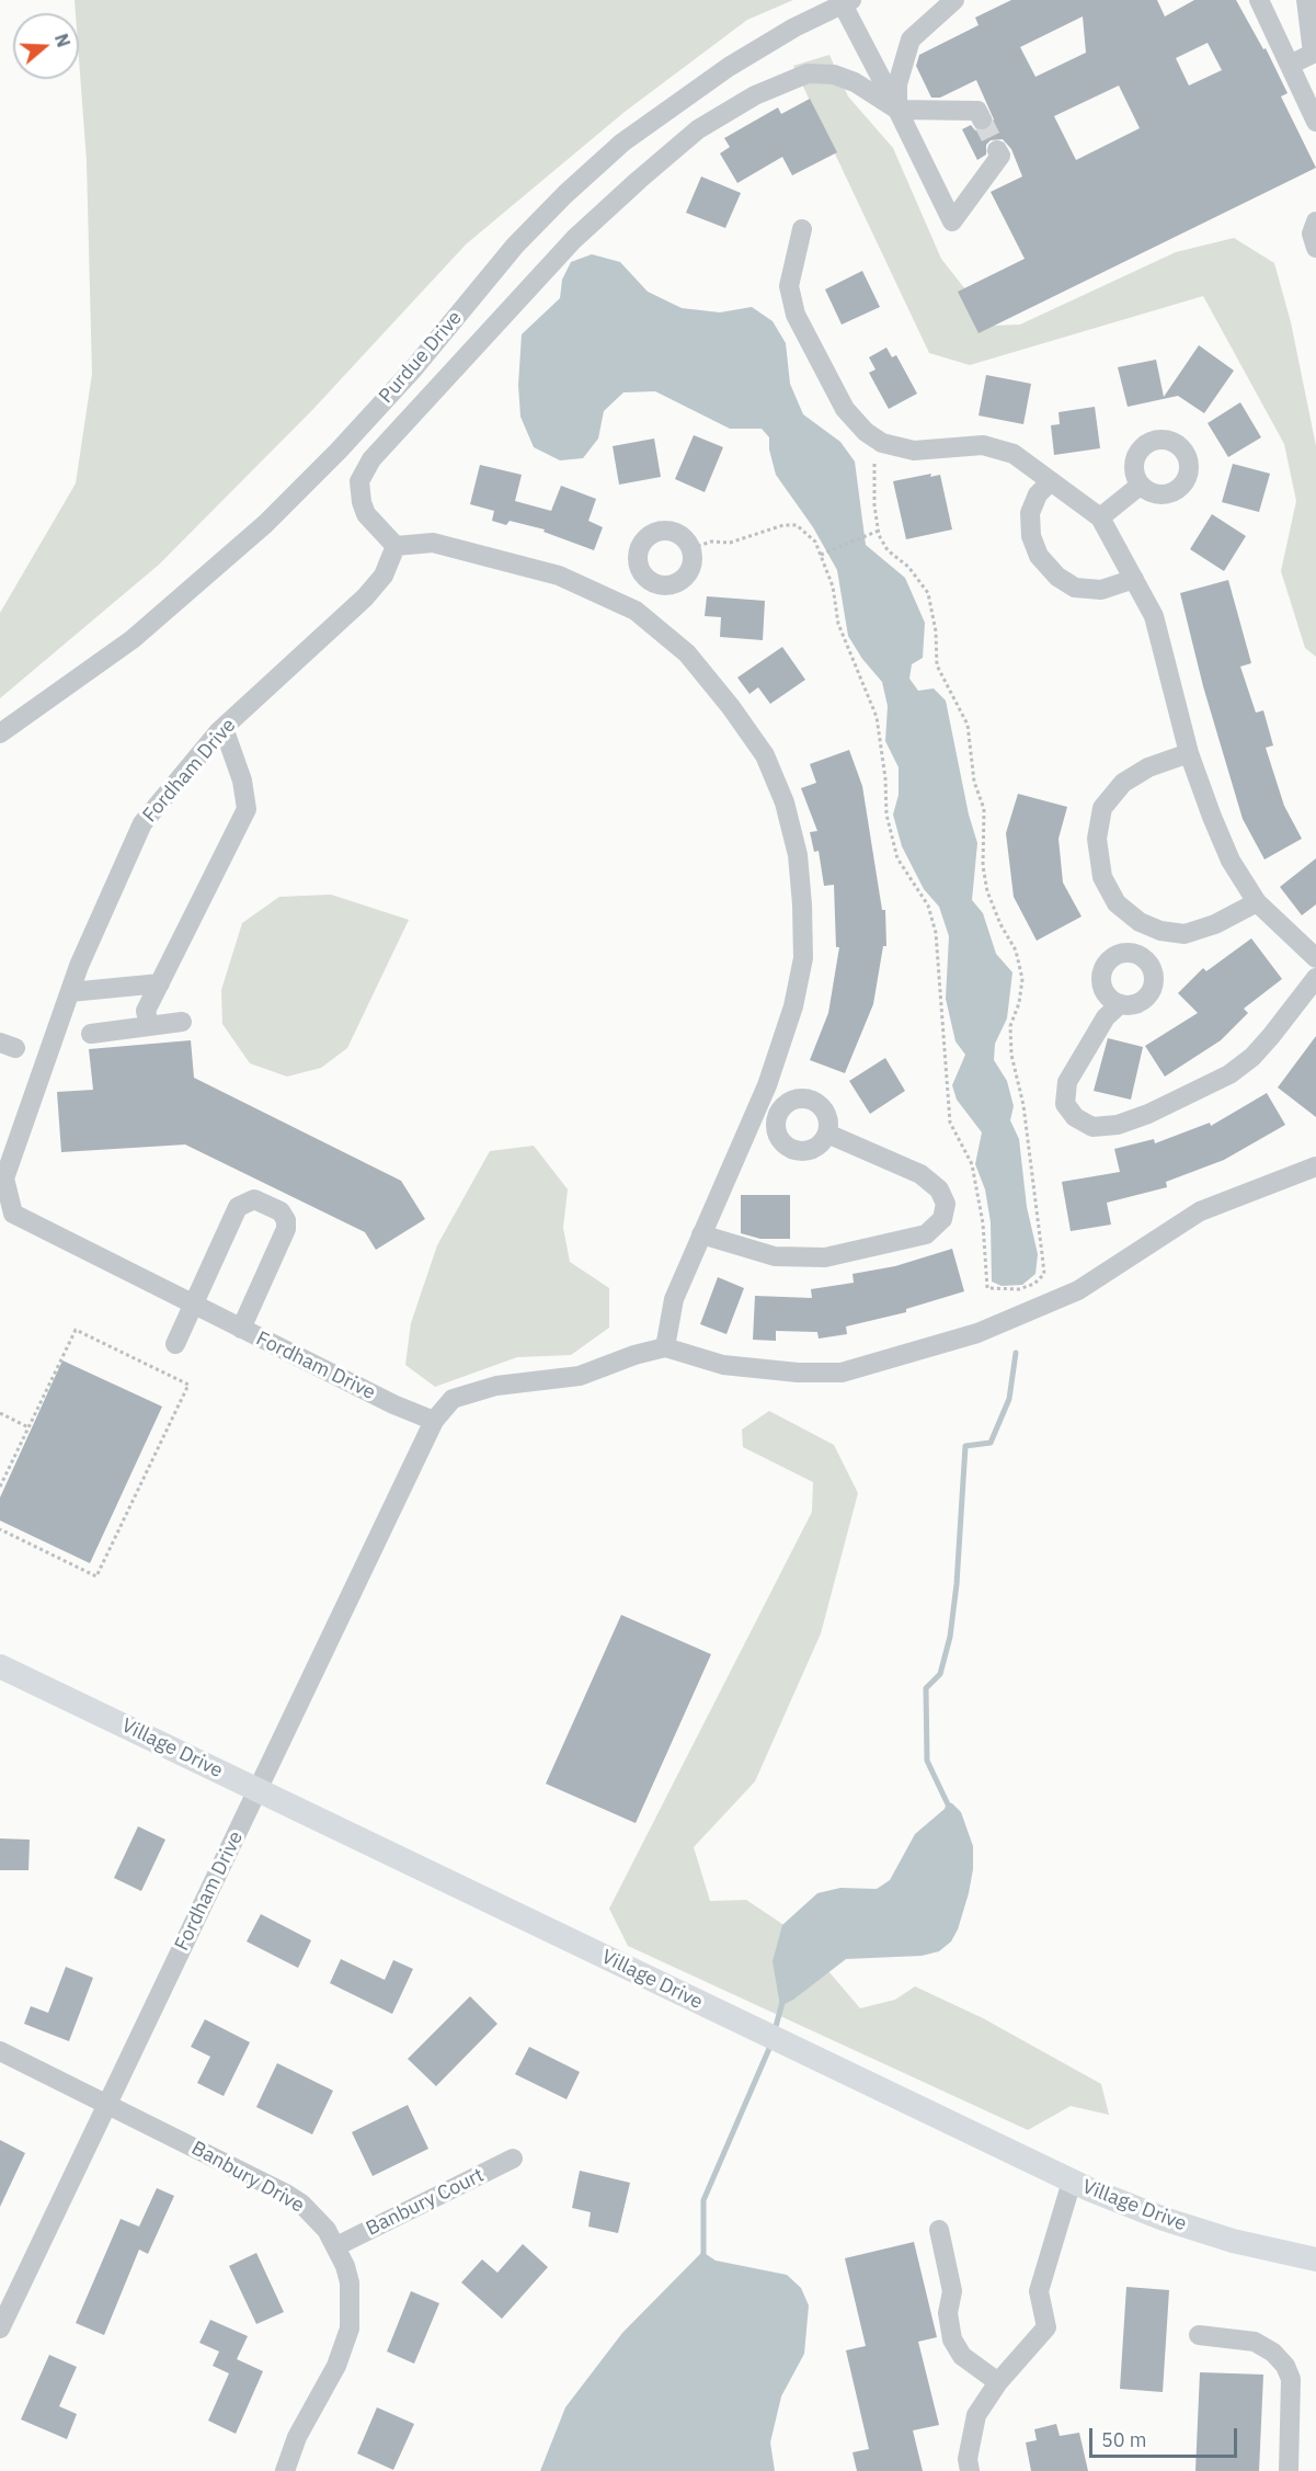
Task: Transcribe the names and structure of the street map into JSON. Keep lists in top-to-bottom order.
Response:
{
  "streets": {
    "main road": ["Village Drive"],
    "street": [
      "Purdue Drive",
      "Fordham Drive",
      "Banbury Drive",
      "Banbury Court"
    ]
  },
  "crossings": [
    ["Fordham Drive", "Village Drive"],
    ["Fordham Drive", "Banbury Drive"],
    ["Banbury Drive", "Banbury Court"]
  ],
  "scale_bar": "50 m",
  "north": "right"
}
